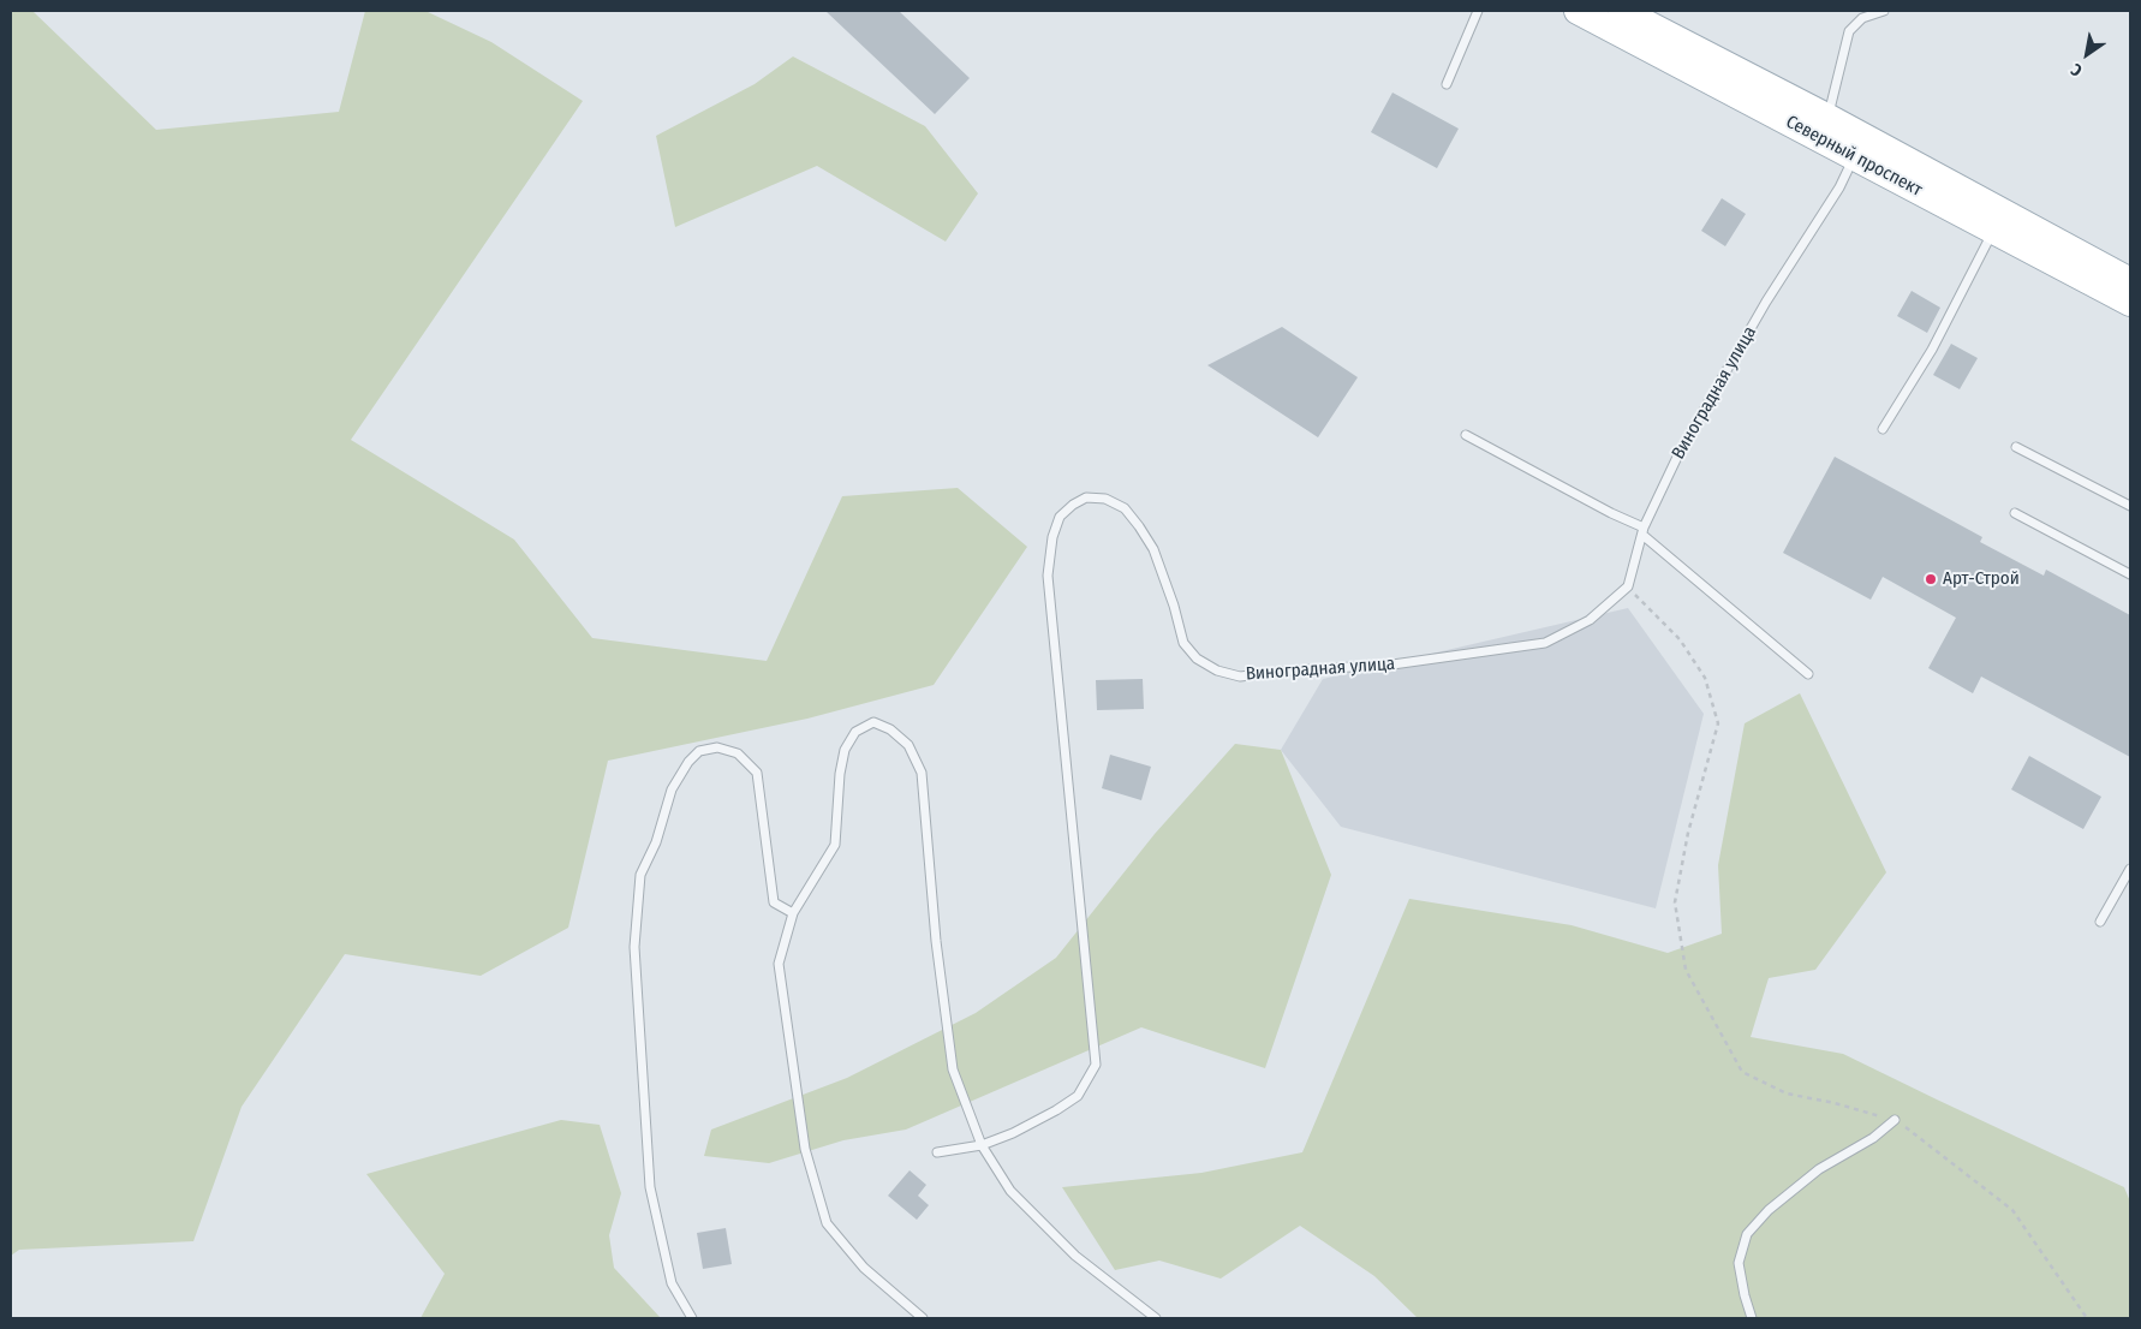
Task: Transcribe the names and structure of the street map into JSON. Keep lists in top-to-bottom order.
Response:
{
  "streets": {
    "main road": ["Северный проспект"],
    "lane": ["Виноградная улица"]
  },
  "crossings": [
    ["Северный проспект", "Виноградная улица"]
  ],
  "places": ["Арт-Строй"],
  "north": "bottom left"
}
